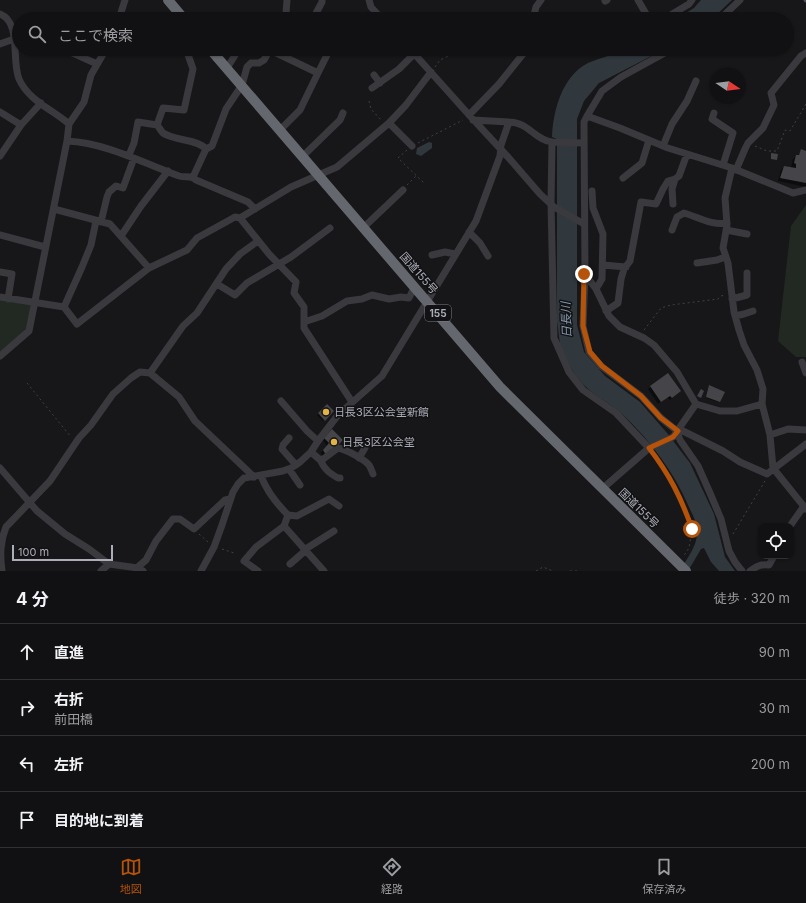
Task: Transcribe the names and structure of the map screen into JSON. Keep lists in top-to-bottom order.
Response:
{
  "streets": {
    "highway": ["国道155号", "155"]
  },
  "water": ["日長川"],
  "places": ["日長3区公会堂新館", "日長3区公会堂"],
  "scale_bar": "100 m",
  "north": "right",
  "page": {
    "search": "ここで検索",
    "scale": "100 m",
    "heading": ["4 分", "徒歩 · 320 m"],
    "list": [
      ["直進", "90 m"],
      ["右折", "前田橋", "30 m"],
      ["左折", "200 m"],
      "目的地に到着"
    ],
    "nav": ["地図", "経路", "保存済み"]
  }
}
